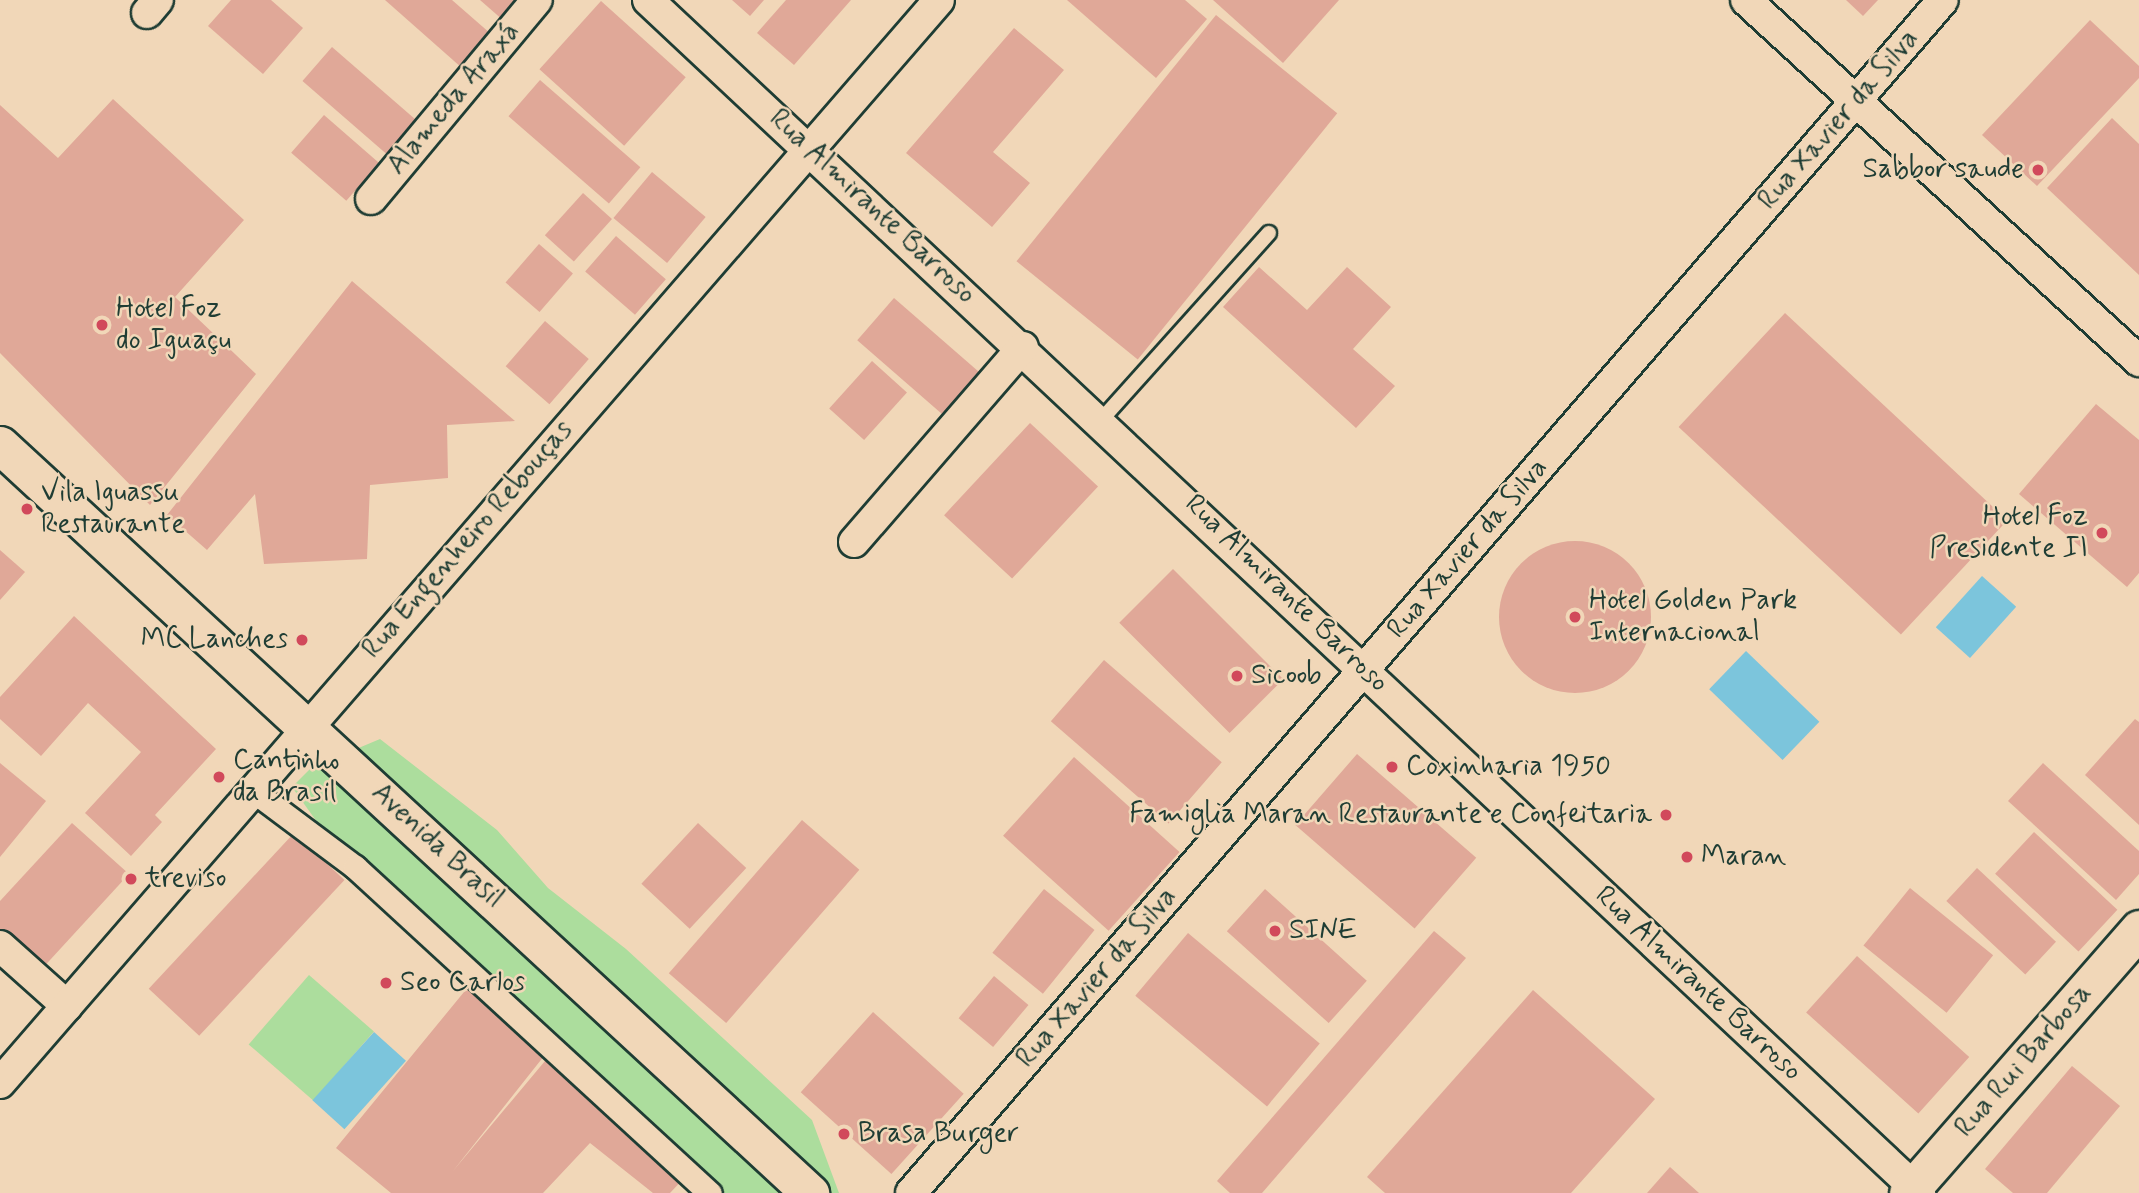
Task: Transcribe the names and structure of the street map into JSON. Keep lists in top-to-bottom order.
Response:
{
  "streets": {
    "street": [
      "Alameda Araxá",
      "Rua Xavier da Silva",
      "Rua Almirante Barroso",
      "Rua Engenheiro Rebouças",
      "Avenida Brasil",
      "Rua Rui Barbosa"
    ]
  },
  "crossings": [
    ["Rua Xavier da Silva", "Rua Almirante Barroso"],
    ["Rua Almirante Barroso", "Rua Engenheiro Rebouças"],
    ["Rua Almirante Barroso", "Rua Rui Barbosa"],
    ["Rua Engenheiro Rebouças", "Avenida Brasil"]
  ],
  "places": [
    "Sabbor saude",
    "Hotel Foz do Iguaçu",
    "Vila Iguassu Restaurante",
    "Hotel Foz Presidente II",
    "Hotel Golden Park Internacional",
    "MC Lanches",
    "Sicoob",
    "Coxinharia 1950",
    "Cantinho da Brasil",
    "Famiglia Maran Restaurante e Confeitaria",
    "Maran",
    "treviso",
    "SINE",
    "Seo Carlos",
    "Brasa Burger"
  ]
}
